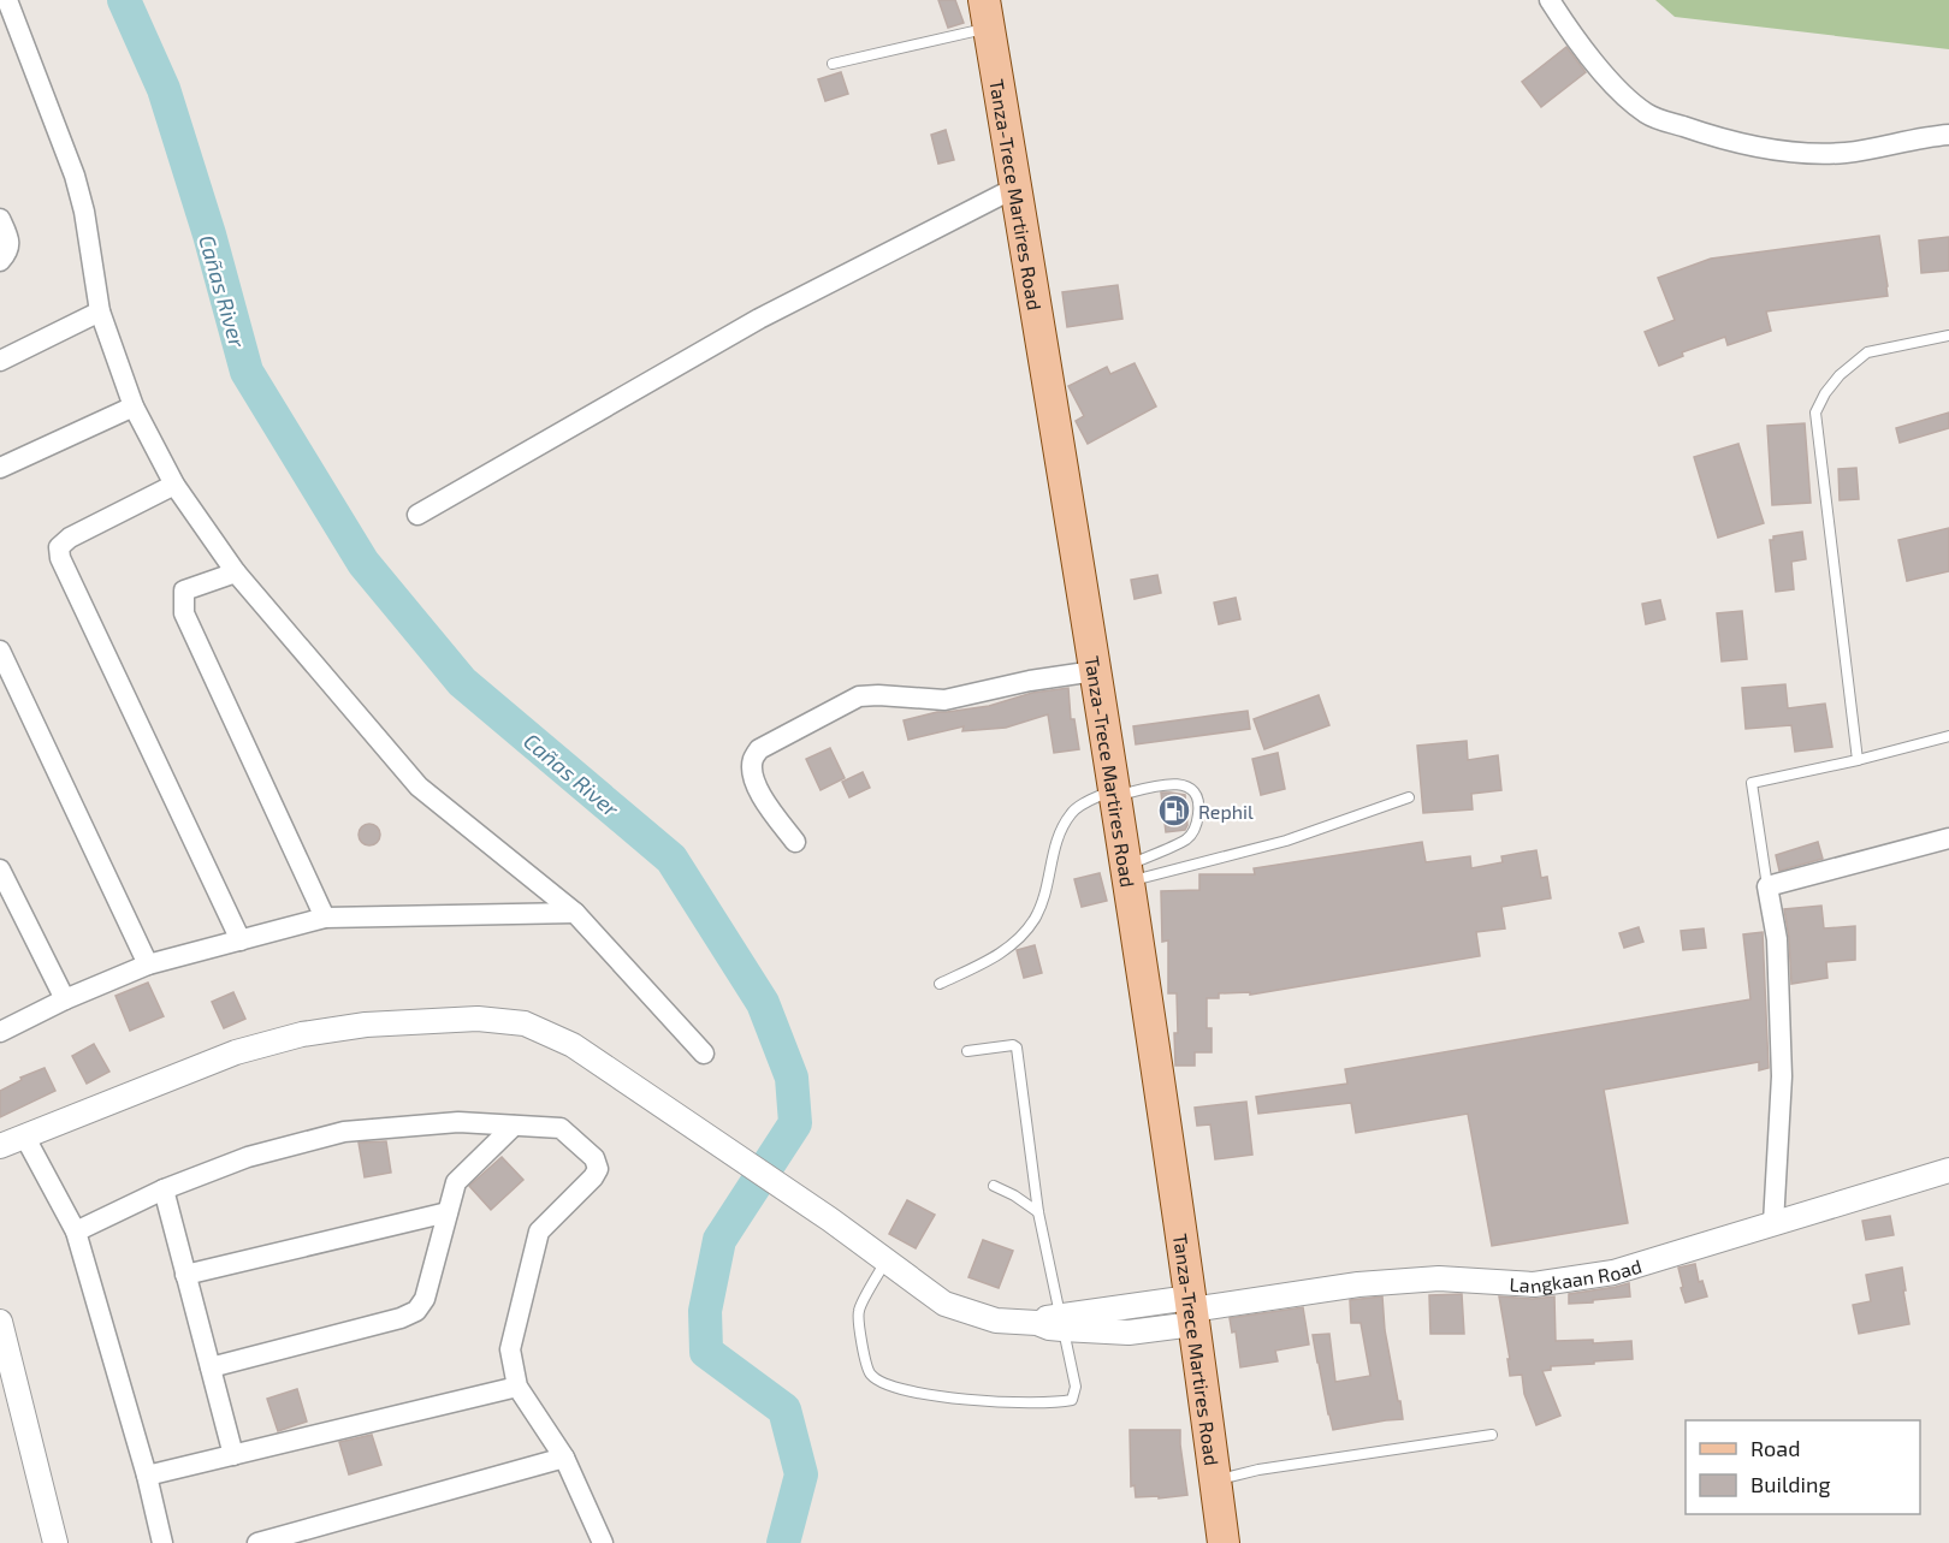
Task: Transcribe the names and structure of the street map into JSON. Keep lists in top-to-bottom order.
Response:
{
  "streets": {
    "main road": ["Tanza-Trece Martires Road"],
    "street": ["Langkaan Road"]
  },
  "crossings": [
    ["Tanza-Trece Martires Road", "Langkaan Road"]
  ],
  "water": ["Cañas River"],
  "places": {
    "fuel station": ["Rephil"]
  },
  "legend": ["Road", "Building"]
}
